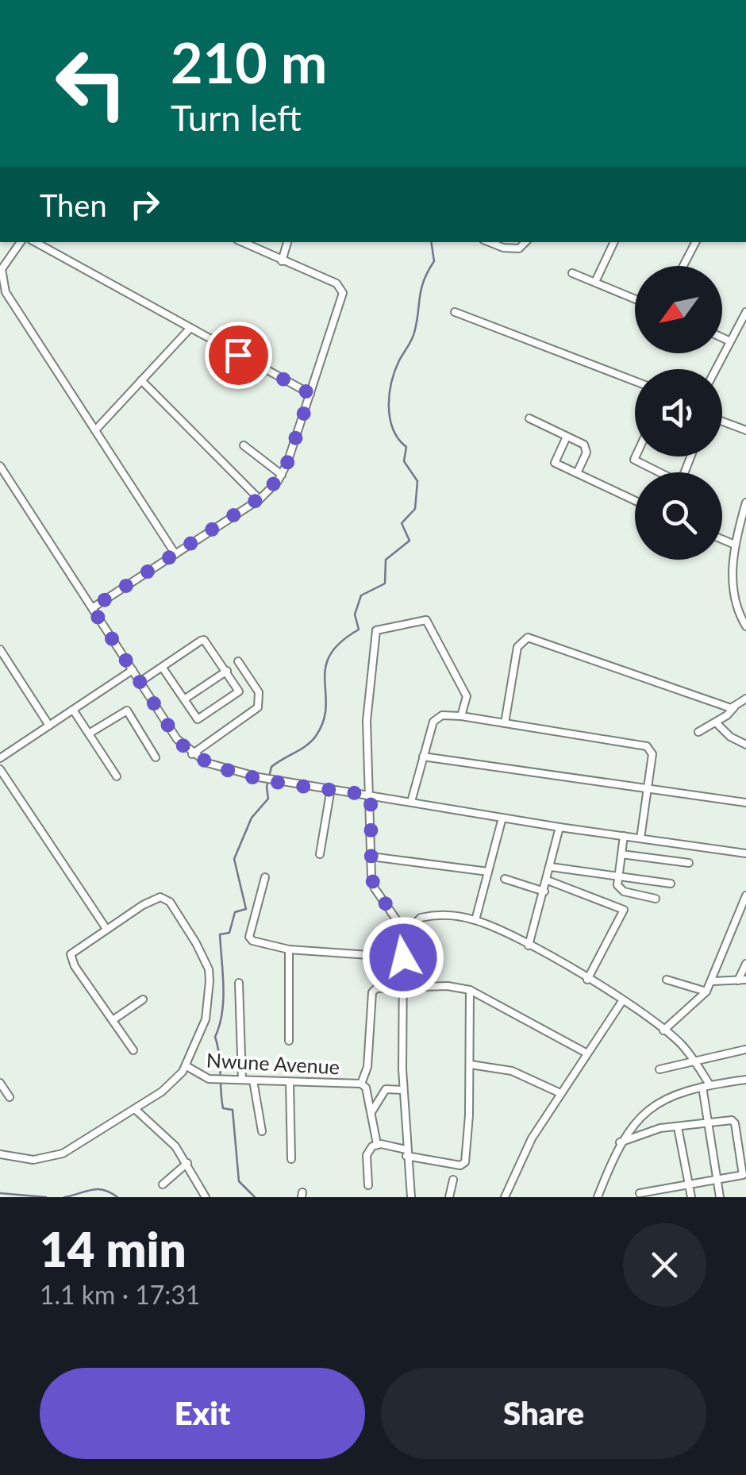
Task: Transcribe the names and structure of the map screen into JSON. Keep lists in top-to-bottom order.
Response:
{
  "streets": {
    "street": ["Nwune Avenue"]
  },
  "north": "bottom left",
  "page": {
    "turn": ["210 m", "Turn left"],
    "then": "Then",
    "heading": ["14 min", "1.1 km · 17:31"],
    "buttons": ["Exit", "Share"]
  }
}
